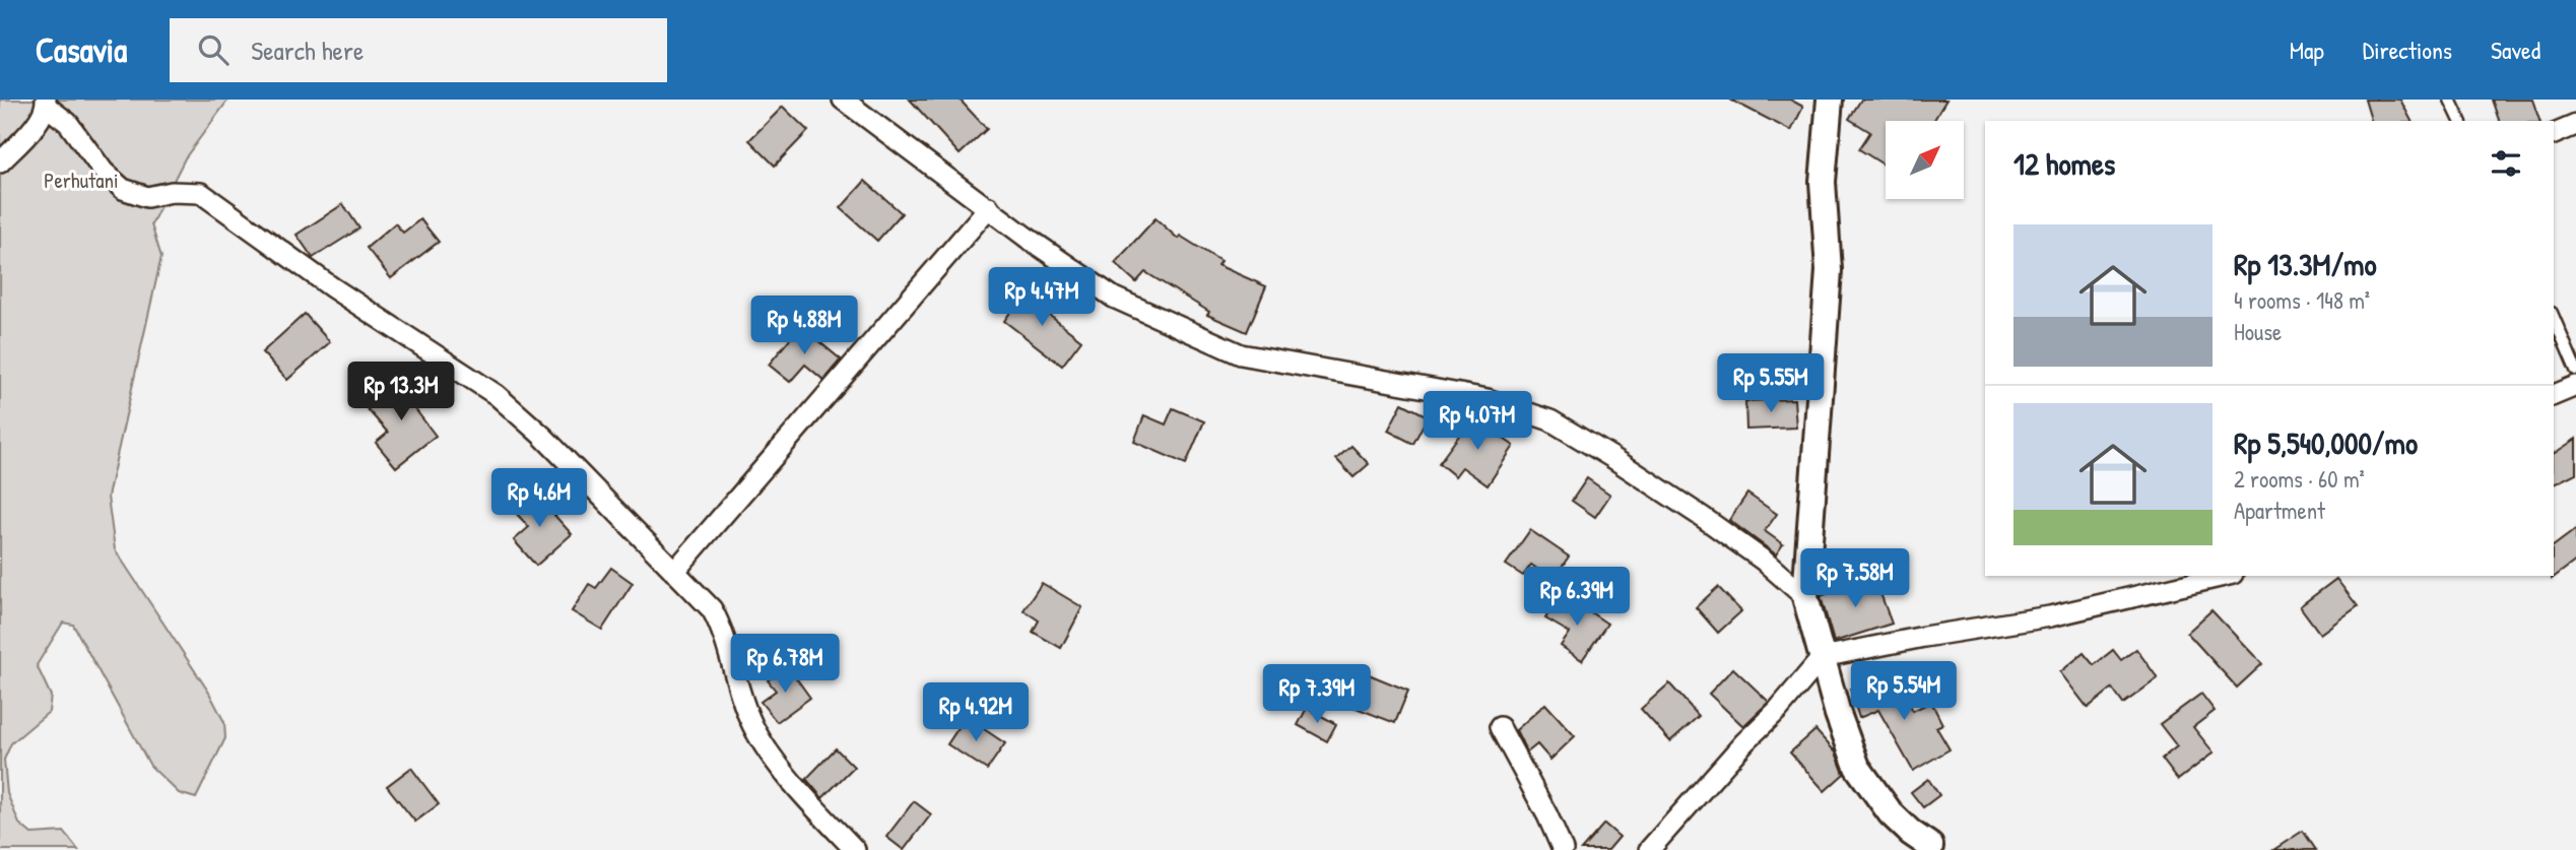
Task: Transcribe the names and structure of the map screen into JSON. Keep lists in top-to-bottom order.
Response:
{
  "parks": ["Perhutani"],
  "north": "top right",
  "page": {
    "header": "Casavia",
    "search": "Search here",
    "nav": ["Map", "Directions", "Saved"],
    "heading": "12 homes",
    "list": [
      {
        "name": "Rp 13.3M/mo",
        "note": "4 rooms · 148 m² · House"
      },
      {
        "name": "Rp 5,540,000/mo",
        "note": "2 rooms · 60 m² · Apartment"
      }
    ],
    "price": [
      "Rp 4.47M",
      "Rp 4.88M",
      "Rp 5.55M",
      "Rp 13.3M",
      "Rp 4.07M",
      "Rp 4.6M",
      "Rp 7.58M",
      "Rp 6.39M",
      "Rp 6.78M",
      "Rp 5.54M",
      "Rp 7.39M",
      "Rp 4.92M"
    ]
  }
}
